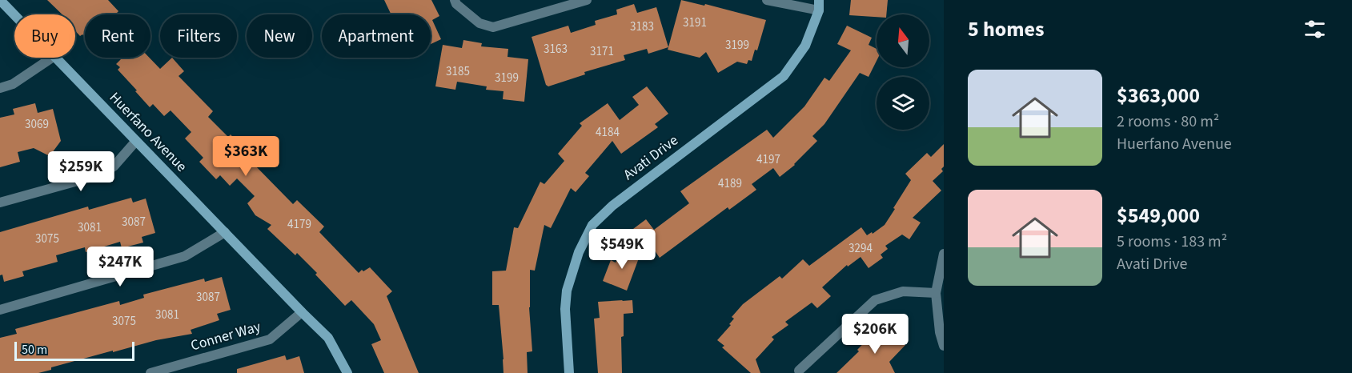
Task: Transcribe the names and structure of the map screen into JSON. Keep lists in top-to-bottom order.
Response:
{
  "streets": {
    "street": ["Huerfano Avenue", "Avati Drive", "Conner Way"]
  },
  "crossings": [
    ["Huerfano Avenue", "Conner Way"]
  ],
  "house_numbers": [
    "3191",
    "3183",
    "3199",
    "3163",
    "3171",
    "3185",
    "3199",
    "3069",
    "4184",
    "4197",
    "4189",
    "3087",
    "4179",
    "3081",
    "3075",
    "3294",
    "3087",
    "3081",
    "3075"
  ],
  "scale_bar": "50 m",
  "north": "top",
  "page": {
    "heading": "5 homes",
    "chip": [
      "Buy",
      "Rent",
      "Filters",
      "New",
      "Apartment"
    ],
    "list": [
      {
        "name": "$363,000",
        "note": "2 rooms · 80 m² · Huerfano Avenue"
      },
      {
        "name": "$549,000",
        "note": "5 rooms · 183 m² · Avati Drive"
      }
    ],
    "price": [
      "$363K",
      "$259K",
      "$549K",
      "$247K",
      "$206K"
    ],
    "scale": "50 m"
  }
}
